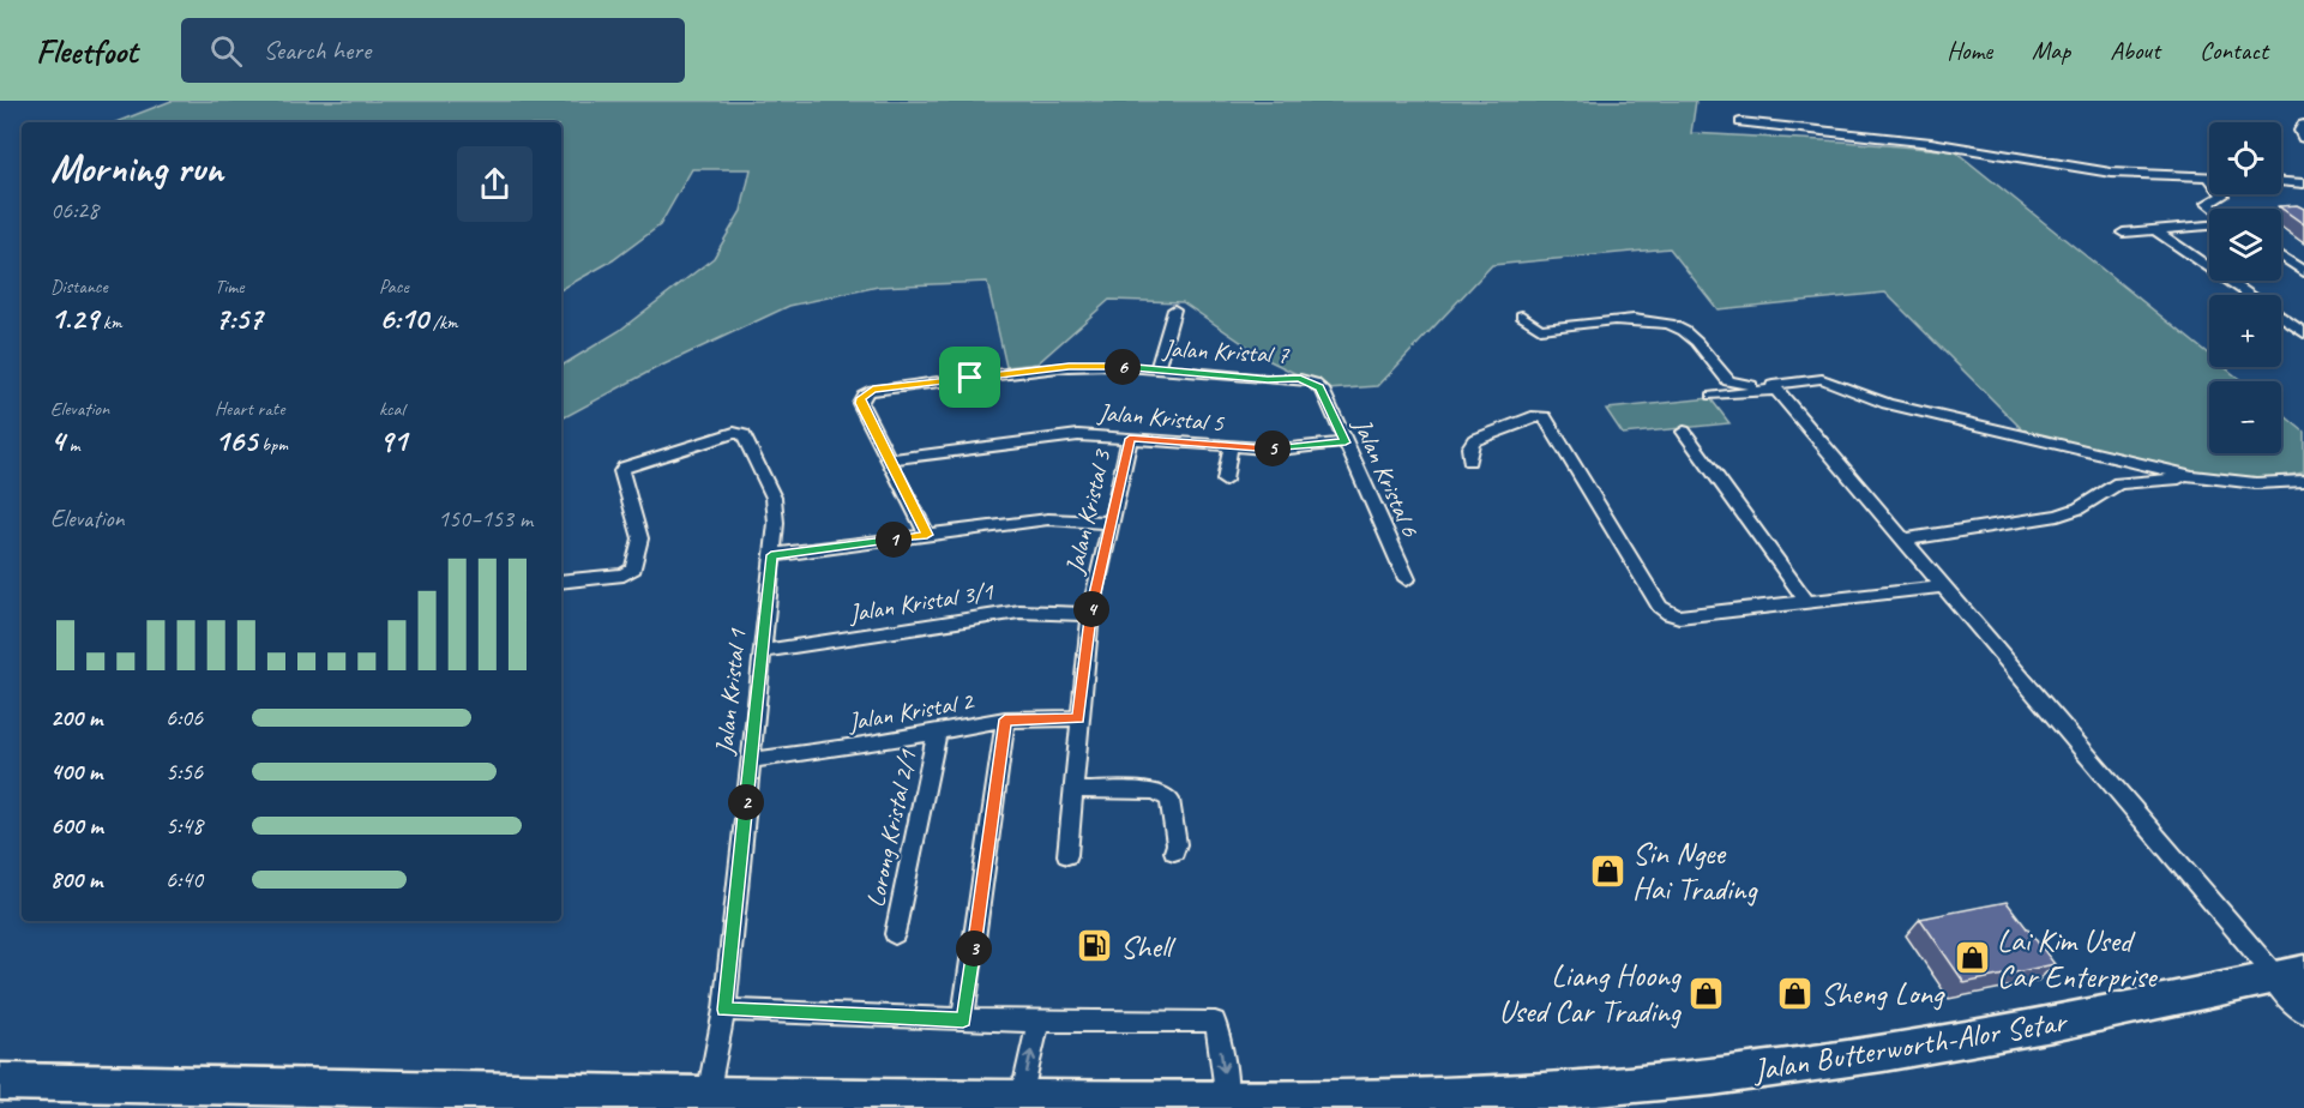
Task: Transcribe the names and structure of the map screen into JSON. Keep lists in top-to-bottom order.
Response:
{
  "streets": {
    "main road": ["Jalan Butterworth-Alor Setar"],
    "street": [
      "Jalan Kristal 7",
      "Jalan Kristal 5",
      "Jalan Kristal 6",
      "Jalan Kristal 3",
      "Jalan Kristal 3/1",
      "Jalan Kristal 1",
      "Jalan Kristal 2",
      "Lorong Kristal 2/1"
    ]
  },
  "crossings": [
    ["Jalan Kristal 7", "Jalan Kristal 5"],
    ["Jalan Kristal 7", "Jalan Kristal 6"],
    ["Jalan Kristal 5", "Jalan Kristal 6"],
    ["Jalan Kristal 5", "Jalan Kristal 3"],
    ["Jalan Kristal 3", "Jalan Kristal 3/1"],
    ["Jalan Kristal 3", "Jalan Kristal 2"],
    ["Jalan Kristal 3/1", "Jalan Kristal 1"],
    ["Jalan Kristal 1", "Jalan Kristal 2"],
    ["Jalan Kristal 1", "Jalan Butterworth-Alor Setar"],
    ["Jalan Kristal 2", "Lorong Kristal 2/1"]
  ],
  "places": {
    "shop": [
      "Sin Ngee Hai Trading",
      "Lai Kim Used Car Enterprise",
      "Liang Hoong Used Car Trading",
      "Sheng Long"
    ],
    "fuel station": ["Shell"]
  },
  "page": {
    "header": "Fleetfoot",
    "search": "Search here",
    "nav": [
      "Home",
      "Map",
      "About",
      "Contact"
    ],
    "map_buttons": ["+", "−"],
    "heading": ["Morning run", "06:28"],
    "stats": [
      ["Distance", "1.29 km"],
      ["Time", "7:57"],
      ["Pace", "6:10 /km"],
      ["Elevation", "4 m"],
      ["Heart rate", "165 bpm"],
      ["kcal", "91"]
    ],
    "pins": [
      "6",
      "5",
      "1",
      "4",
      "2",
      "3"
    ],
    "chart": ["Elevation", "150–153 m"],
    "list": [
      {
        "name": "200 m",
        "note": "6:06"
      },
      {
        "name": "400 m",
        "note": "5:56"
      },
      {
        "name": "600 m",
        "note": "5:48"
      },
      {
        "name": "800 m",
        "note": "6:40"
      }
    ]
  }
}
